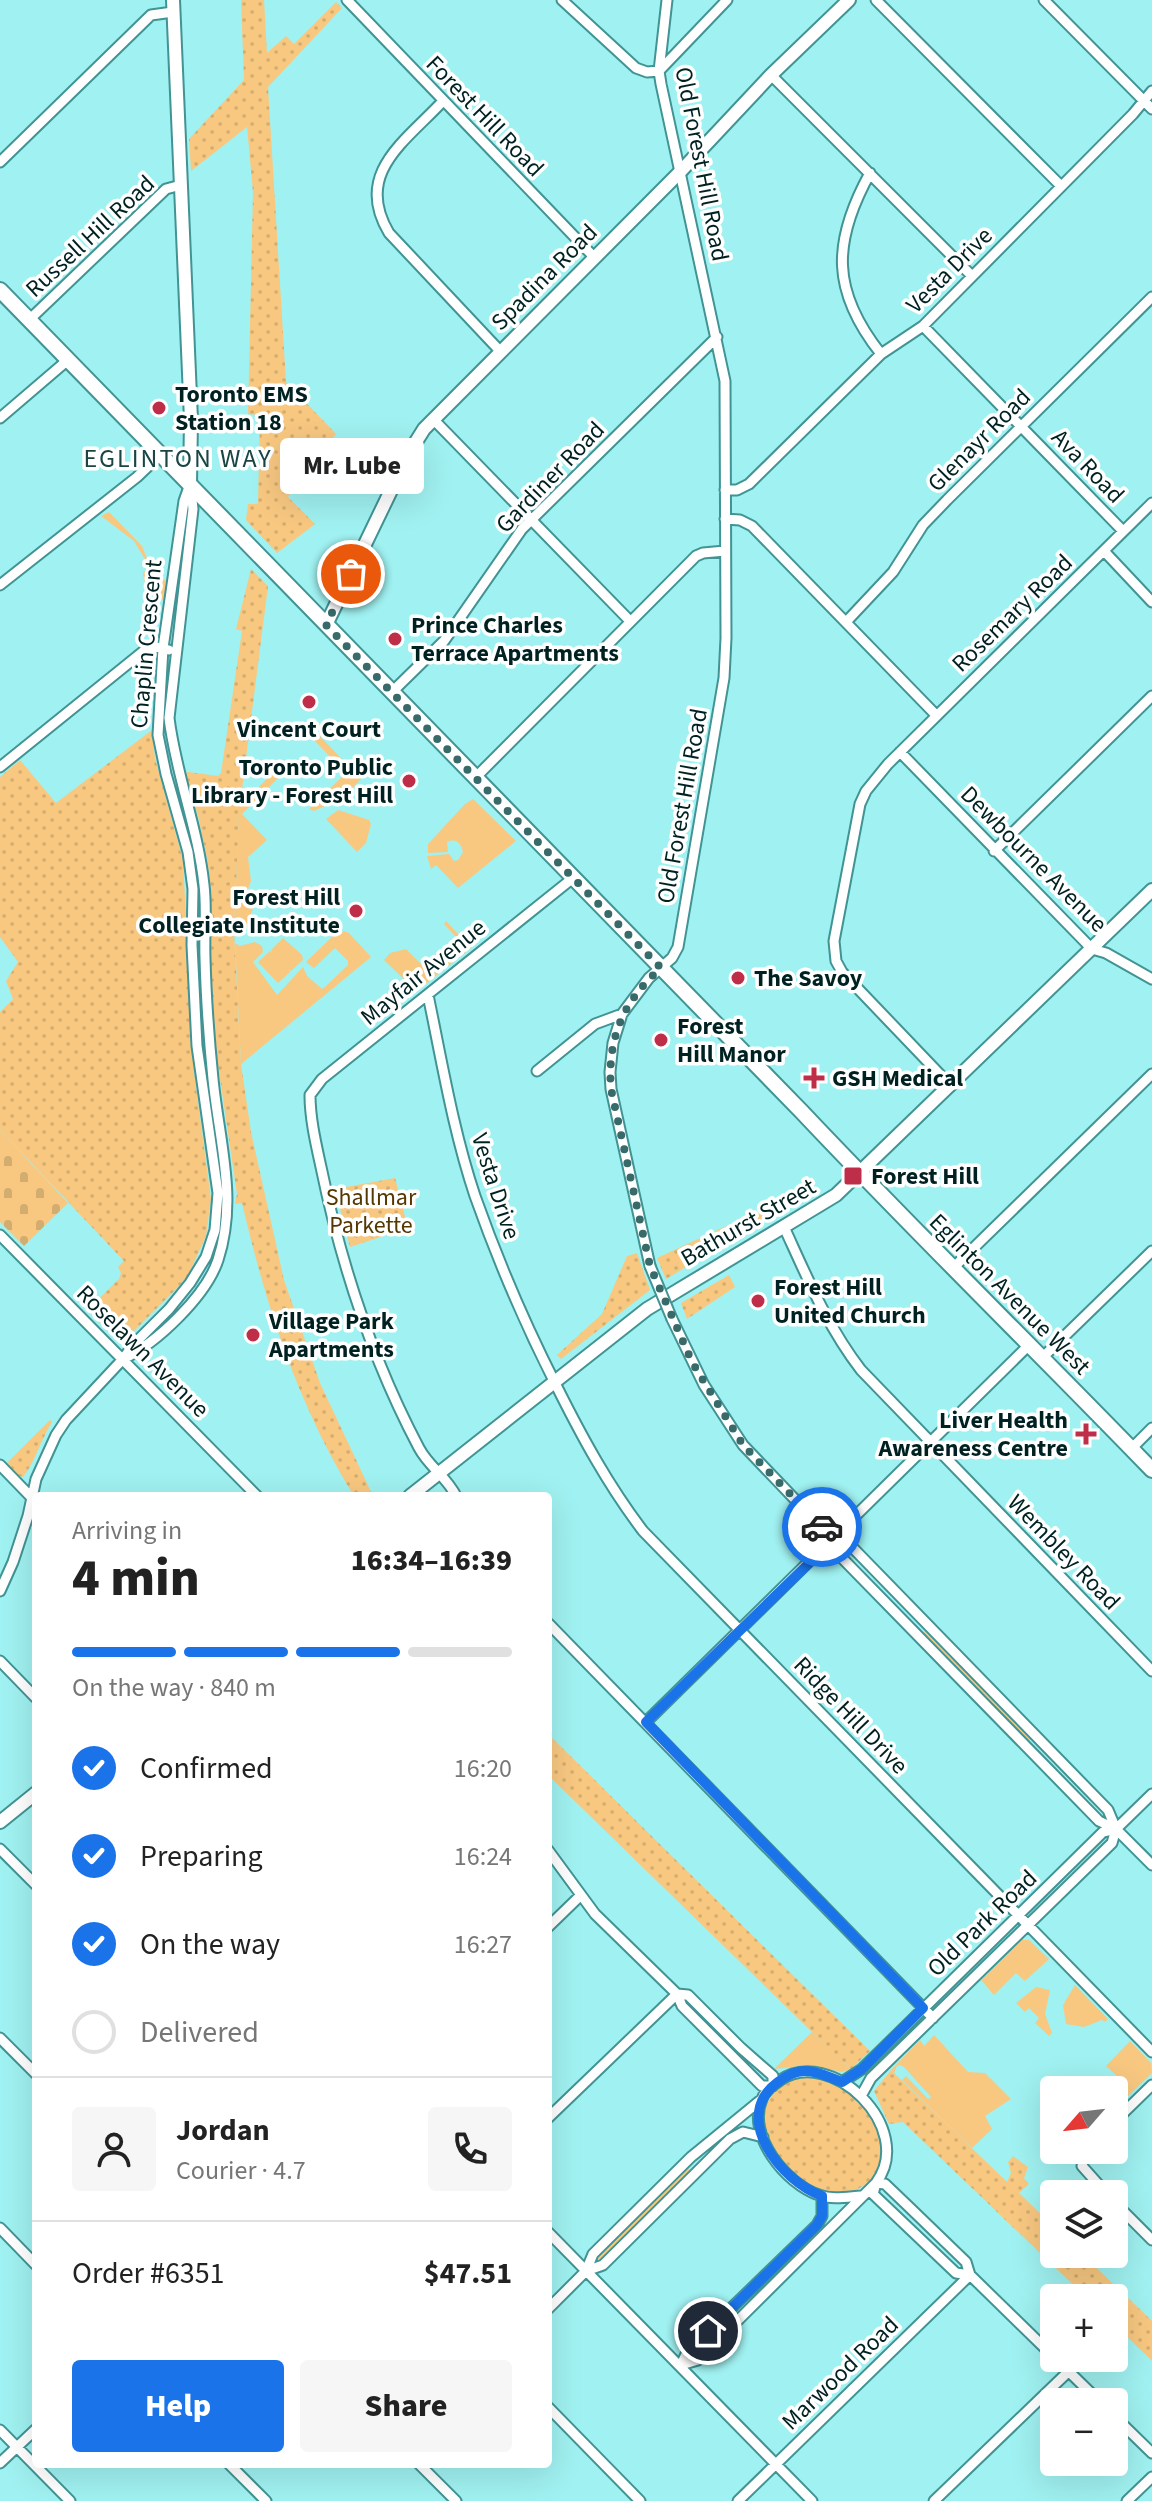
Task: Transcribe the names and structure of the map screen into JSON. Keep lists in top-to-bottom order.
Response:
{
  "streets": {
    "main road": ["Eglinton Avenue West"],
    "street": [
      "Forest Hill Road",
      "Old Forest Hill Road",
      "Russell Hill Road",
      "Vesta Drive",
      "Spadina Road",
      "Glenayr Road",
      "Ava Road",
      "Gardiner Road",
      "Rosemary Road",
      "Chaplin Crescent",
      "Dewbourne Avenue",
      "Mayfair Avenue",
      "Bathurst Street",
      "Roselawn Avenue",
      "Wembley Road",
      "Ridge Hill Drive",
      "Old Park Road",
      "Marwood Road"
    ]
  },
  "crossings": [
    ["Forest Hill Road", "Spadina Road"],
    ["Old Forest Hill Road", "Vesta Drive"],
    ["Old Forest Hill Road", "Spadina Road"],
    ["Old Forest Hill Road", "Gardiner Road"],
    ["Old Forest Hill Road", "Eglinton Avenue West"],
    ["Old Forest Hill Road", "Old Park Road"],
    ["Russell Hill Road", "Chaplin Crescent"],
    ["Russell Hill Road", "Eglinton Avenue West"],
    ["Vesta Drive", "Ava Road"],
    ["Vesta Drive", "Mayfair Avenue"],
    ["Vesta Drive", "Bathurst Street"],
    ["Vesta Drive", "Ridge Hill Drive"],
    ["Spadina Road", "Eglinton Avenue West"],
    ["Glenayr Road", "Ava Road"],
    ["Ava Road", "Rosemary Road"],
    ["Gardiner Road", "Eglinton Avenue West"],
    ["Rosemary Road", "Dewbourne Avenue"],
    ["Rosemary Road", "Bathurst Street"],
    ["Chaplin Crescent", "Eglinton Avenue West"],
    ["Chaplin Crescent", "Roselawn Avenue"],
    ["Dewbourne Avenue", "Bathurst Street"],
    ["Mayfair Avenue", "Bathurst Street"],
    ["Mayfair Avenue", "Eglinton Avenue West"],
    ["Bathurst Street", "Eglinton Avenue West"],
    ["Bathurst Street", "Wembley Road"],
    ["Bathurst Street", "Ridge Hill Drive"],
    ["Ridge Hill Drive", "Old Park Road"]
  ],
  "districts": ["EGLINTON WAY"],
  "parks": ["Shallmar Parkette"],
  "places": {
    "other": [
      "Toronto EMS Station 18",
      "Mr. Lube",
      "Prince Charles Terrace Apartments",
      "Vincent Court",
      "Toronto Public Library - Forest Hill",
      "Forest Hill Collegiate Institute",
      "The Savoy",
      "Forest Hill Manor",
      "Forest Hill United Church",
      "Village Park Apartments"
    ],
    "health": ["GSH Medical", "Liver Health Awareness Centre"],
    "transit": ["Forest Hill"]
  },
  "north": "bottom left",
  "page": {
    "bubble": "Mr. Lube",
    "heading": ["4 min", "Arriving in", "16:34–16:39"],
    "panel": [
      "Jordan",
      "Courier · 4.7",
      "Order #6351",
      "$47.51"
    ],
    "bar": "On the way · 840 m",
    "list": [
      ["Confirmed", "16:20"],
      ["Preparing", "16:24"],
      ["On the way", "16:27"],
      "Delivered"
    ],
    "map_buttons": ["+", "−"],
    "buttons": ["Help", "Share"]
  }
}
